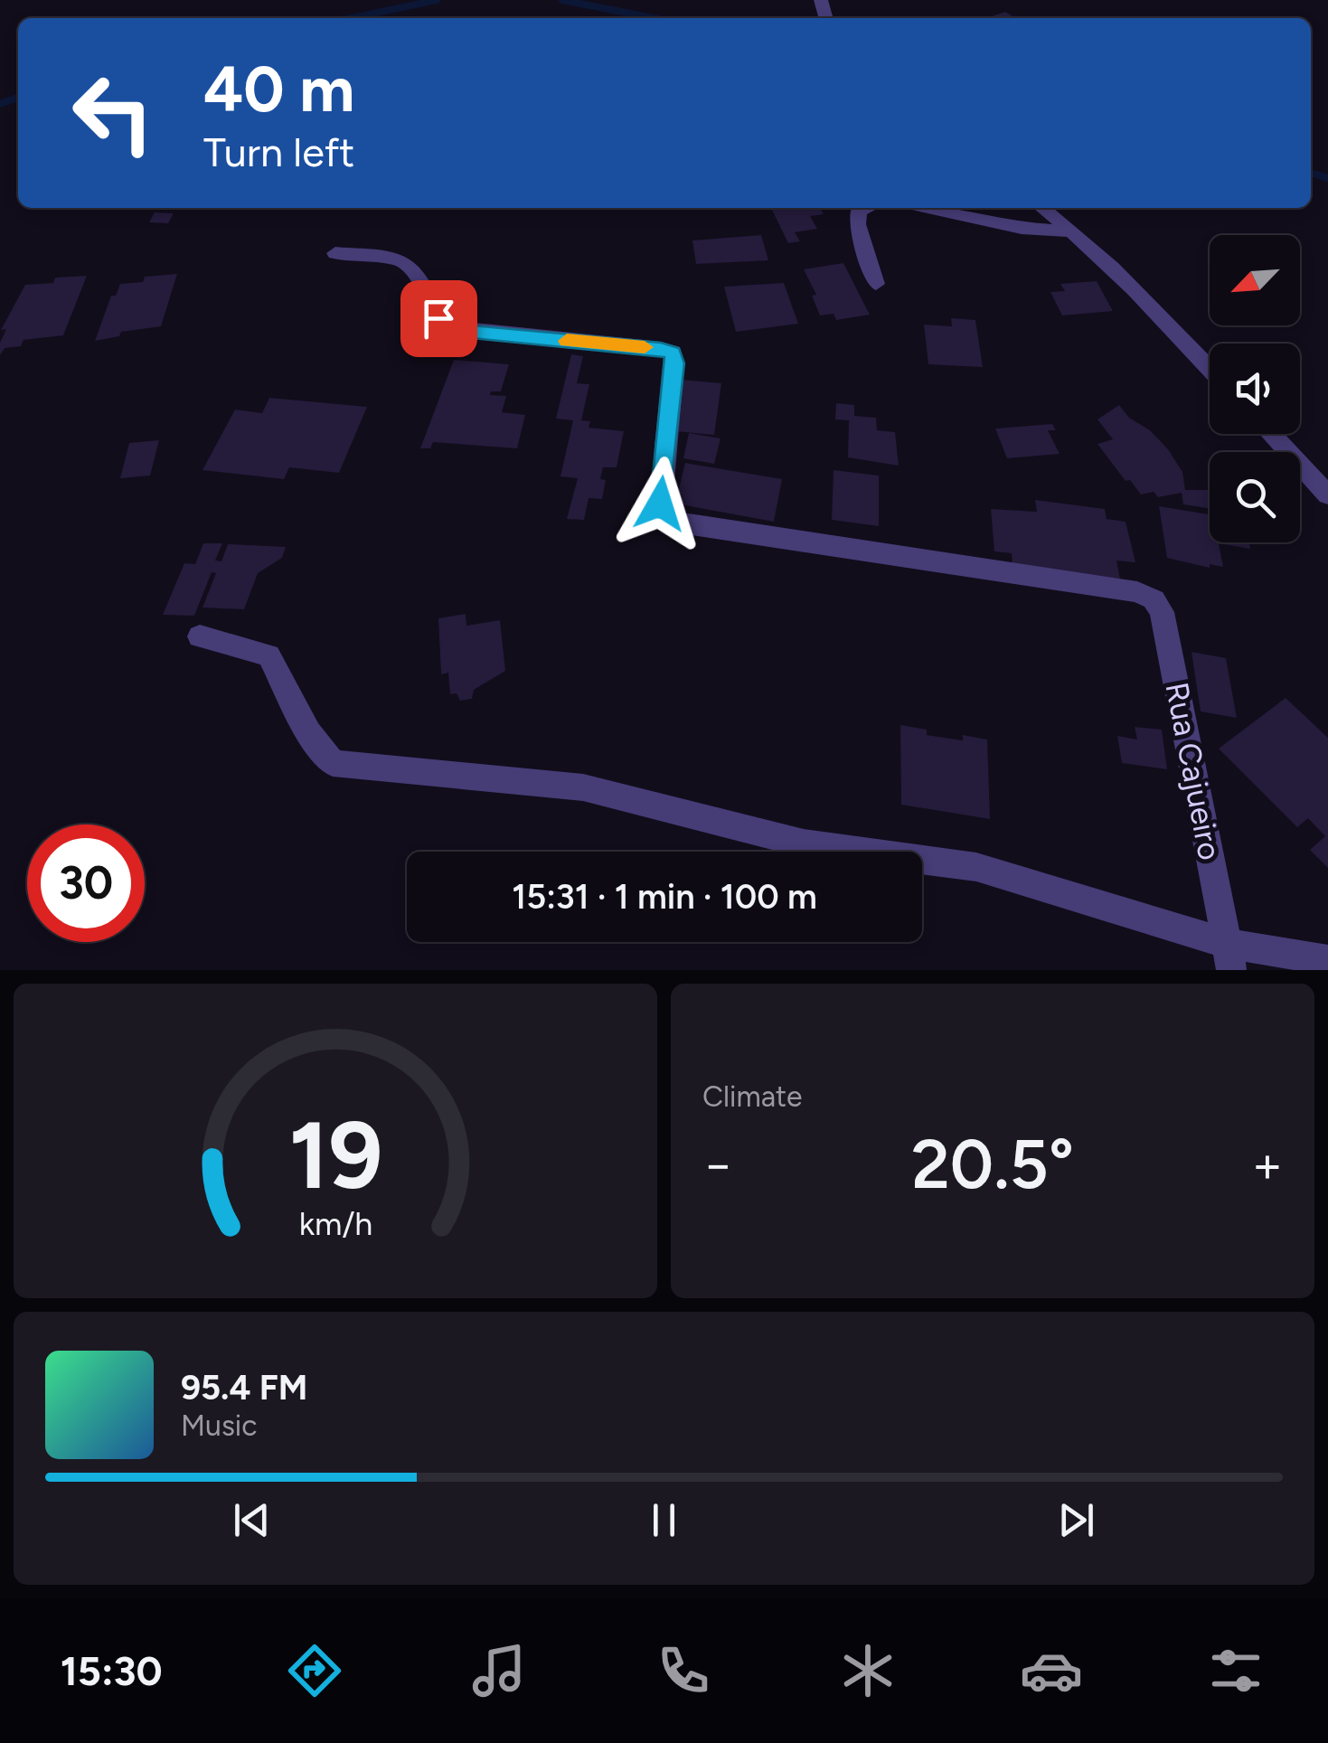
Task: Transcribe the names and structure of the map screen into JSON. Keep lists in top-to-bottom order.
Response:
{
  "streets": {
    "street": ["Rua Cajueiro"]
  },
  "north": "bottom left",
  "page": {
    "turn": ["40 m", "Turn left"],
    "limit": "30",
    "trip": "15:31 · 1 min · 100 m",
    "tile": "Climate",
    "heat": ["−", "20.5°", "+"],
    "song": ["95.4 FM", "Music"],
    "tabs": "15:30",
    "gauge": ["19", "km/h"]
  }
}
